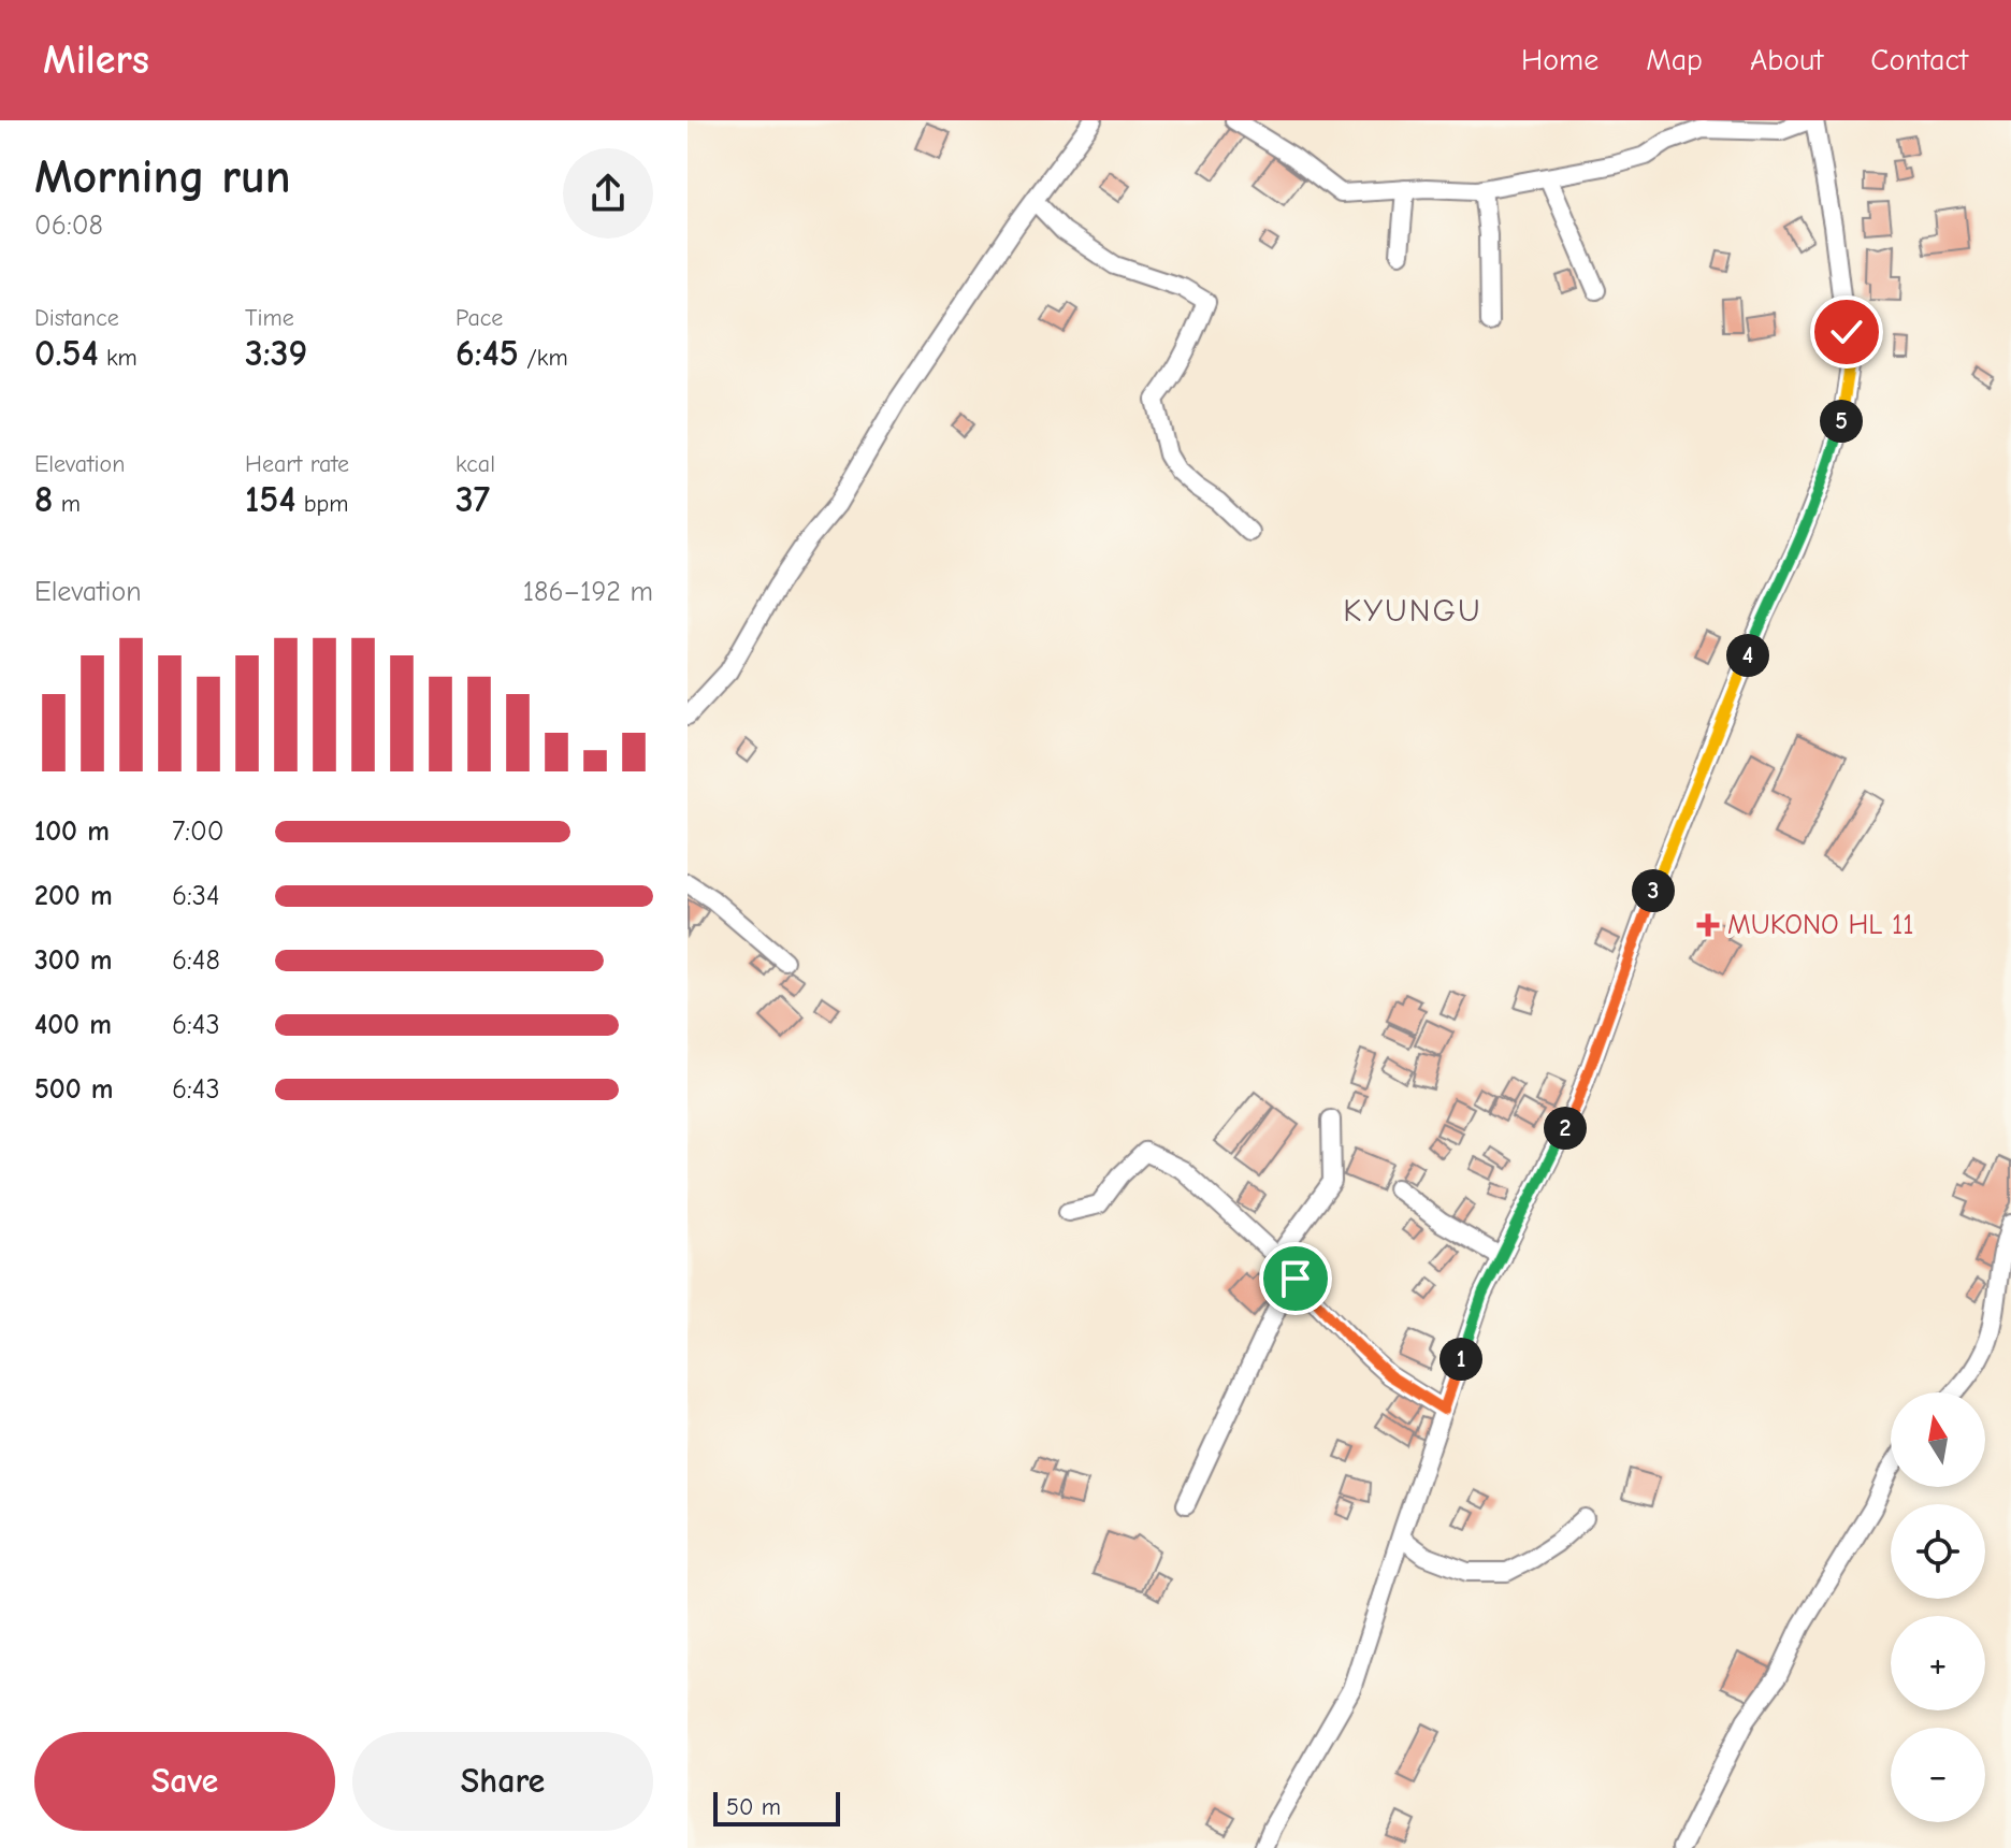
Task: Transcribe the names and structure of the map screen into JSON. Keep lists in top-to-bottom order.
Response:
{
  "districts": ["KYUNGU"],
  "places": {
    "health": ["MUKONO HL 11"]
  },
  "scale_bar": "50 m",
  "north": "top",
  "page": {
    "header": "Milers",
    "nav": [
      "Home",
      "Map",
      "About",
      "Contact"
    ],
    "heading": ["Morning run", "06:08"],
    "stats": [
      ["Distance", "0.54 km"],
      ["Time", "3:39"],
      ["Pace", "6:45 /km"],
      ["Elevation", "8 m"],
      ["Heart rate", "154 bpm"],
      ["kcal", "37"]
    ],
    "pins": [
      "5",
      "4",
      "3",
      "2",
      "1"
    ],
    "chart": ["Elevation", "186–192 m"],
    "list": [
      {
        "name": "100 m",
        "note": "7:00"
      },
      {
        "name": "200 m",
        "note": "6:34"
      },
      {
        "name": "300 m",
        "note": "6:48"
      },
      {
        "name": "400 m",
        "note": "6:43"
      },
      {
        "name": "500 m",
        "note": "6:43"
      }
    ],
    "map_buttons": ["+", "−"],
    "buttons": ["Save", "Share"],
    "scale": "50 m"
  }
}
